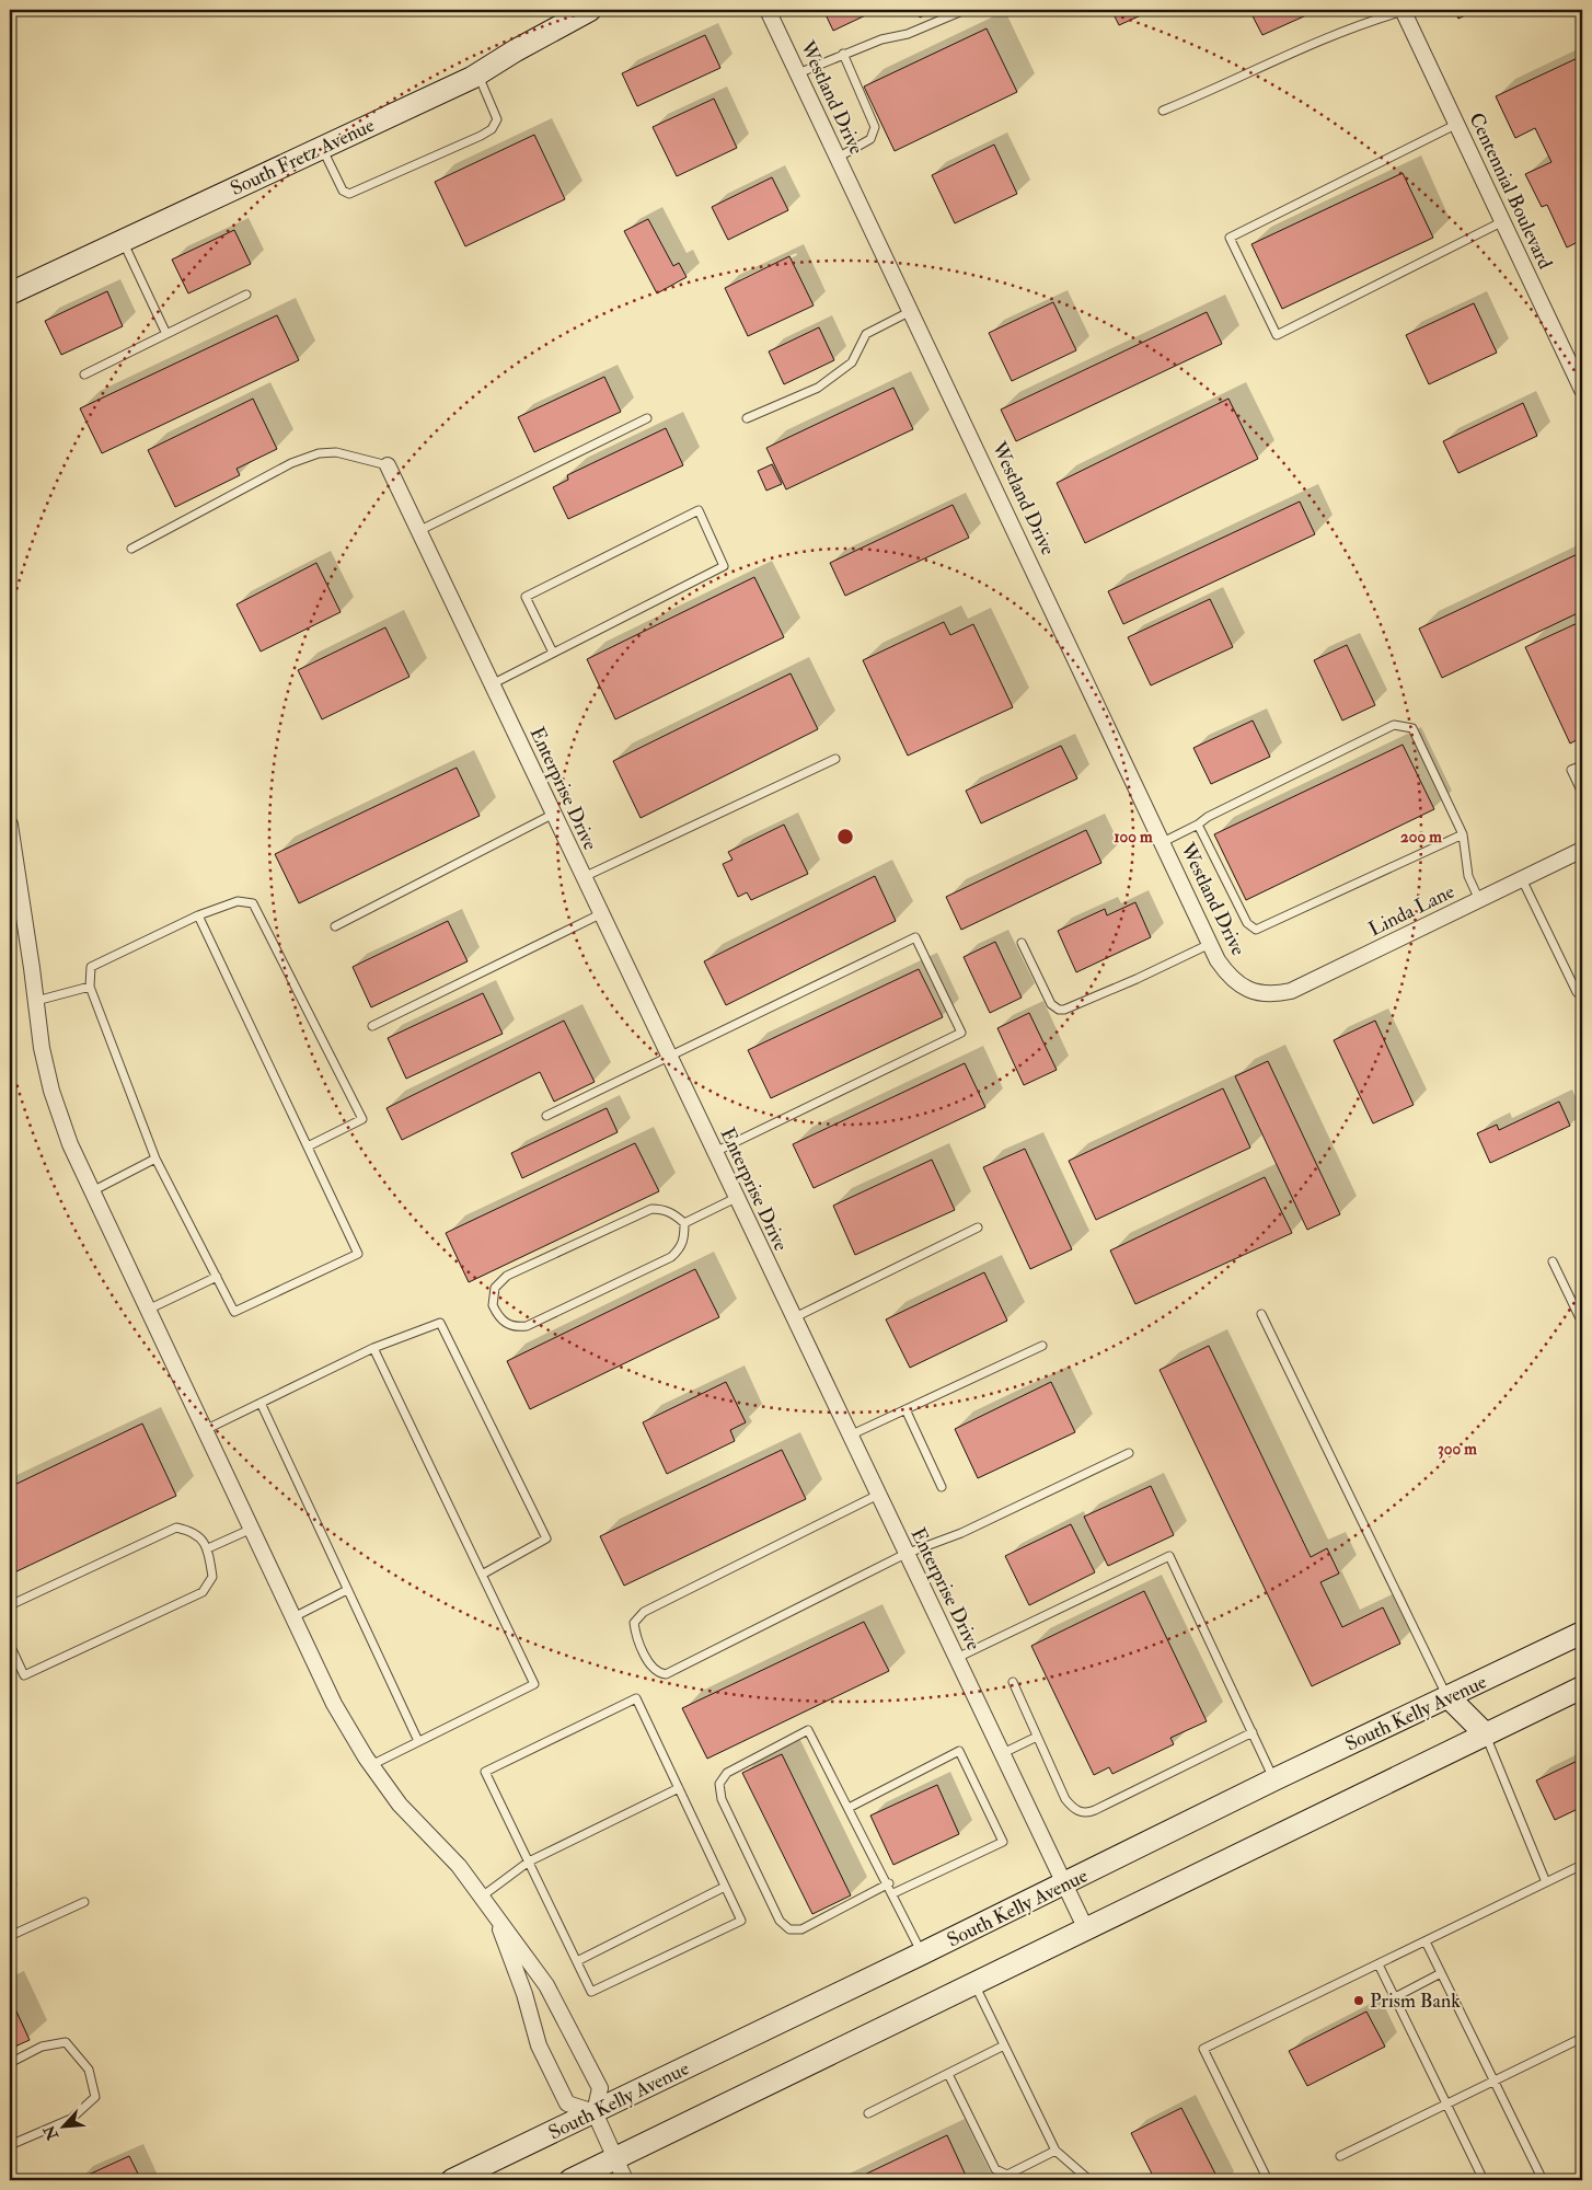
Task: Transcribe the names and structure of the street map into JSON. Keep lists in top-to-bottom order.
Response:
{
  "streets": {
    "main road": ["South Fretz Avenue", "South Kelly Avenue"],
    "street": [
      "Westland Drive",
      "Centennial Boulevard",
      "Enterprise Drive",
      "Linda Lane"
    ]
  },
  "crossings": [
    ["Westland Drive", "Linda Lane"],
    ["Enterprise Drive", "South Kelly Avenue"]
  ],
  "places": ["Prism Bank"],
  "north": "bottom left",
  "rings": ["100 m", "200 m", "300 m"]
}
